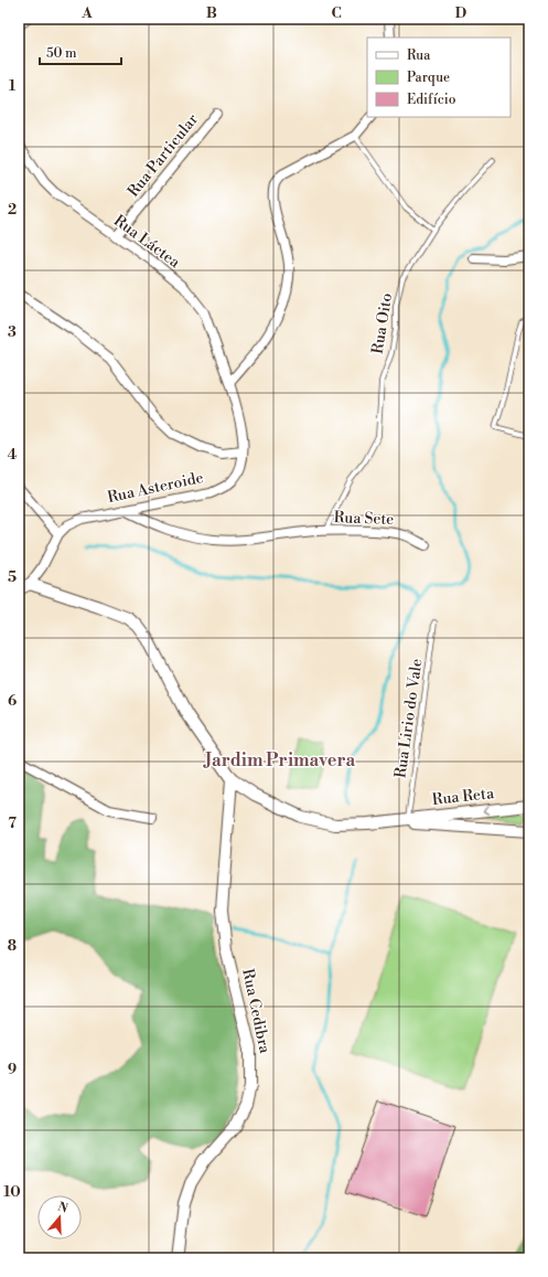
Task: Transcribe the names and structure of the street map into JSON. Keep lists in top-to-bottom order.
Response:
{
  "streets": {
    "street": [
      "Rua Particular",
      "Rua Láctea",
      "Rua Asteroide",
      "Rua Sete",
      "Rua Reta",
      "Rua Cedibra"
    ],
    "lane": ["Rua Oito", "Rua Lirio do Vale"]
  },
  "crossings": [
    ["Rua Particular", "Rua Láctea"],
    ["Rua Láctea", "Rua Asteroide"],
    ["Rua Oito", "Rua Sete"],
    ["Rua Asteroide", "Rua Sete"],
    ["Rua Lirio do Vale", "Rua Reta"],
    ["Rua Reta", "Rua Cedibra"]
  ],
  "districts": ["Jardim Primavera"],
  "legend": ["Rua", "Parque", "Edifício"],
  "scale_bar": "50 m",
  "north": "top",
  "grid": {
    "columns": [
      "A",
      "B",
      "C",
      "D"
    ],
    "rows": [
      "1",
      "2",
      "3",
      "4",
      "5",
      "6",
      "7",
      "8",
      "9",
      "10"
    ]
  }
}
